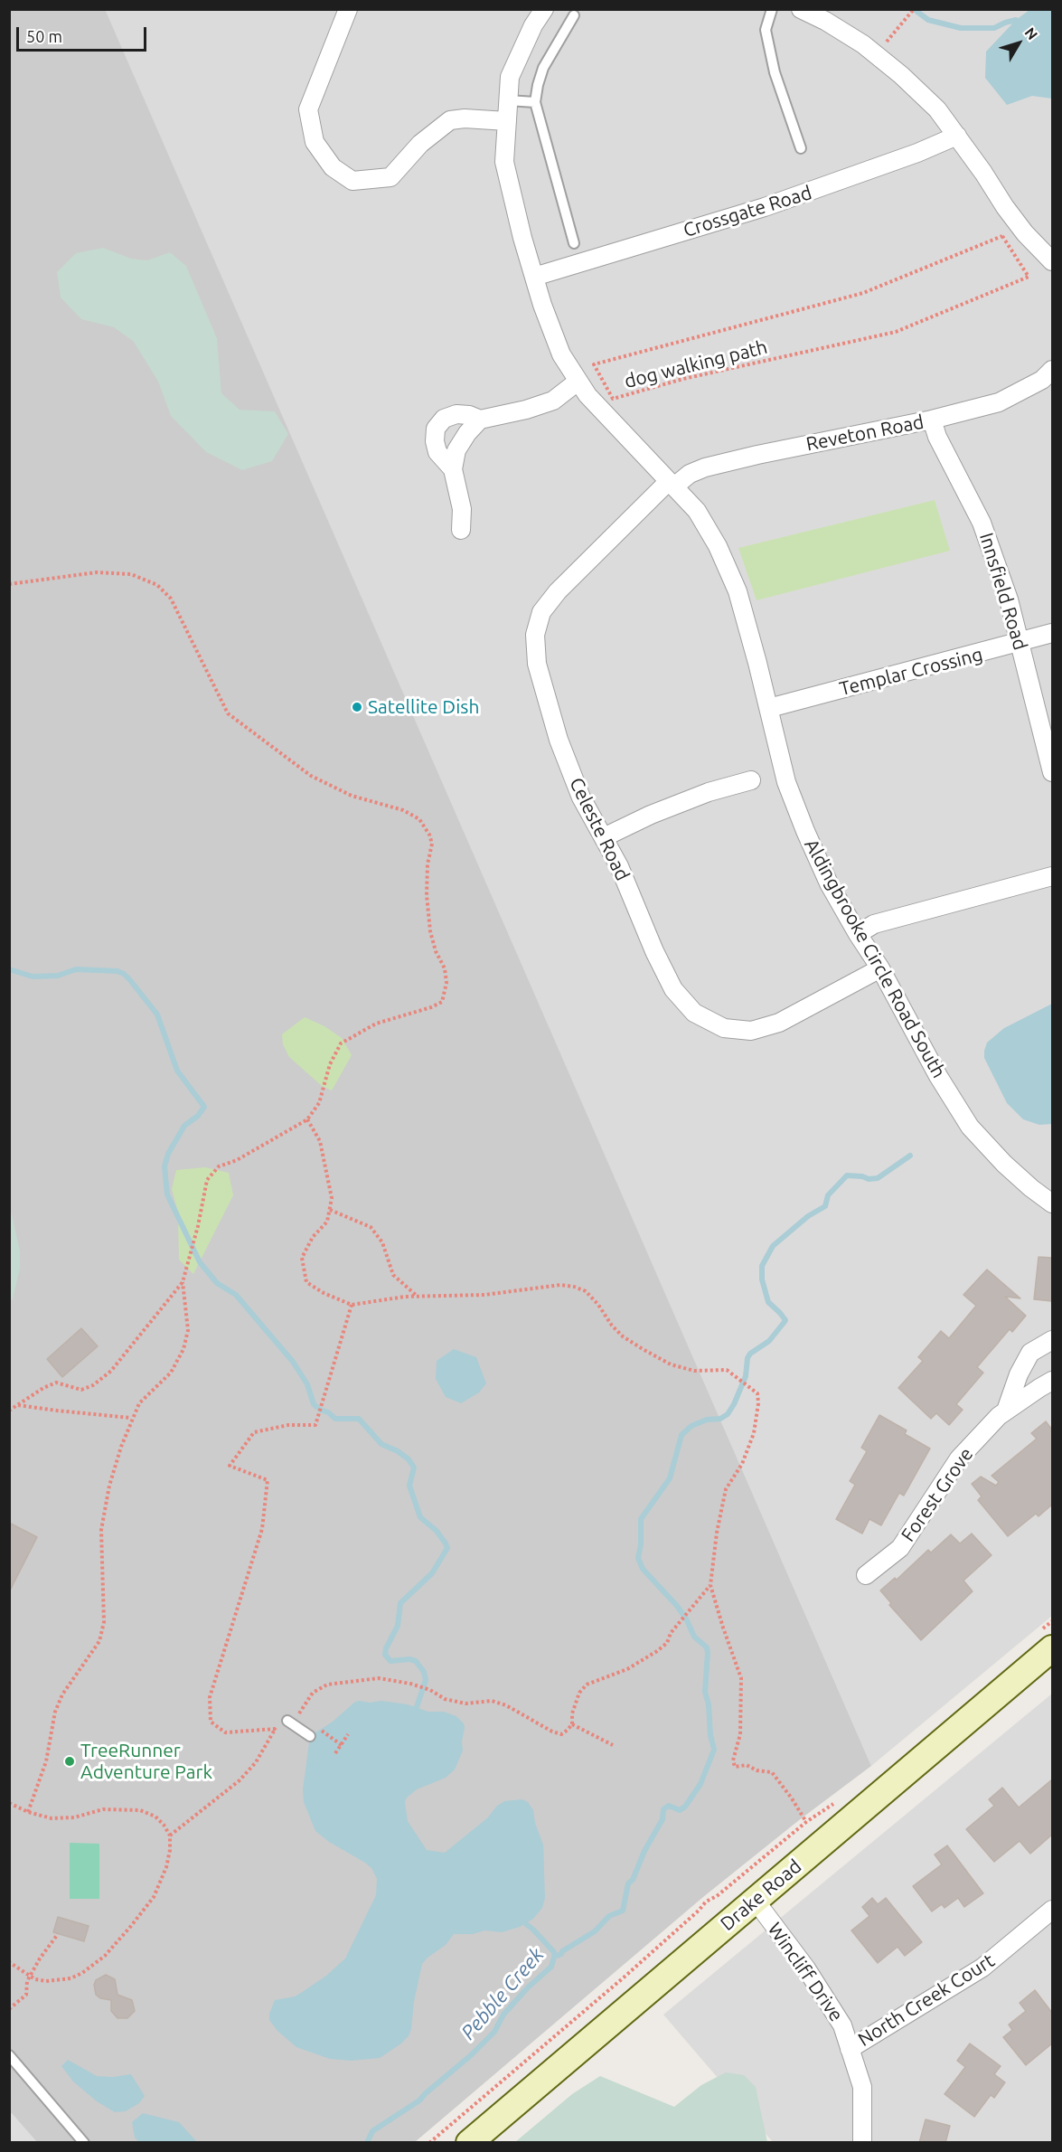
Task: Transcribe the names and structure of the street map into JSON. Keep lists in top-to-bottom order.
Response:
{
  "streets": {
    "street": [
      "Crossgate Road",
      "Reveton Road",
      "Innsfield Road",
      "Templar Crossing",
      "Celeste Road",
      "Aldingbrooke Circle Road South",
      "Forest Grove",
      "Drake Road",
      "Wincliff Drive",
      "North Creek Court"
    ],
    "path": ["dog walking path"]
  },
  "crossings": [
    ["Crossgate Road", "Aldingbrooke Circle Road South"],
    ["Reveton Road", "Innsfield Road"],
    ["Reveton Road", "Celeste Road"],
    ["Reveton Road", "Aldingbrooke Circle Road South"],
    ["Innsfield Road", "Templar Crossing"],
    ["Templar Crossing", "Aldingbrooke Circle Road South"],
    ["Celeste Road", "Aldingbrooke Circle Road South"],
    ["Drake Road", "Wincliff Drive"],
    ["Wincliff Drive", "North Creek Court"]
  ],
  "water": ["Pebble Creek"],
  "places": ["Satellite Dish", "TreeRunner Adventure Park"],
  "scale_bar": "50 m",
  "north": "top right"
}
